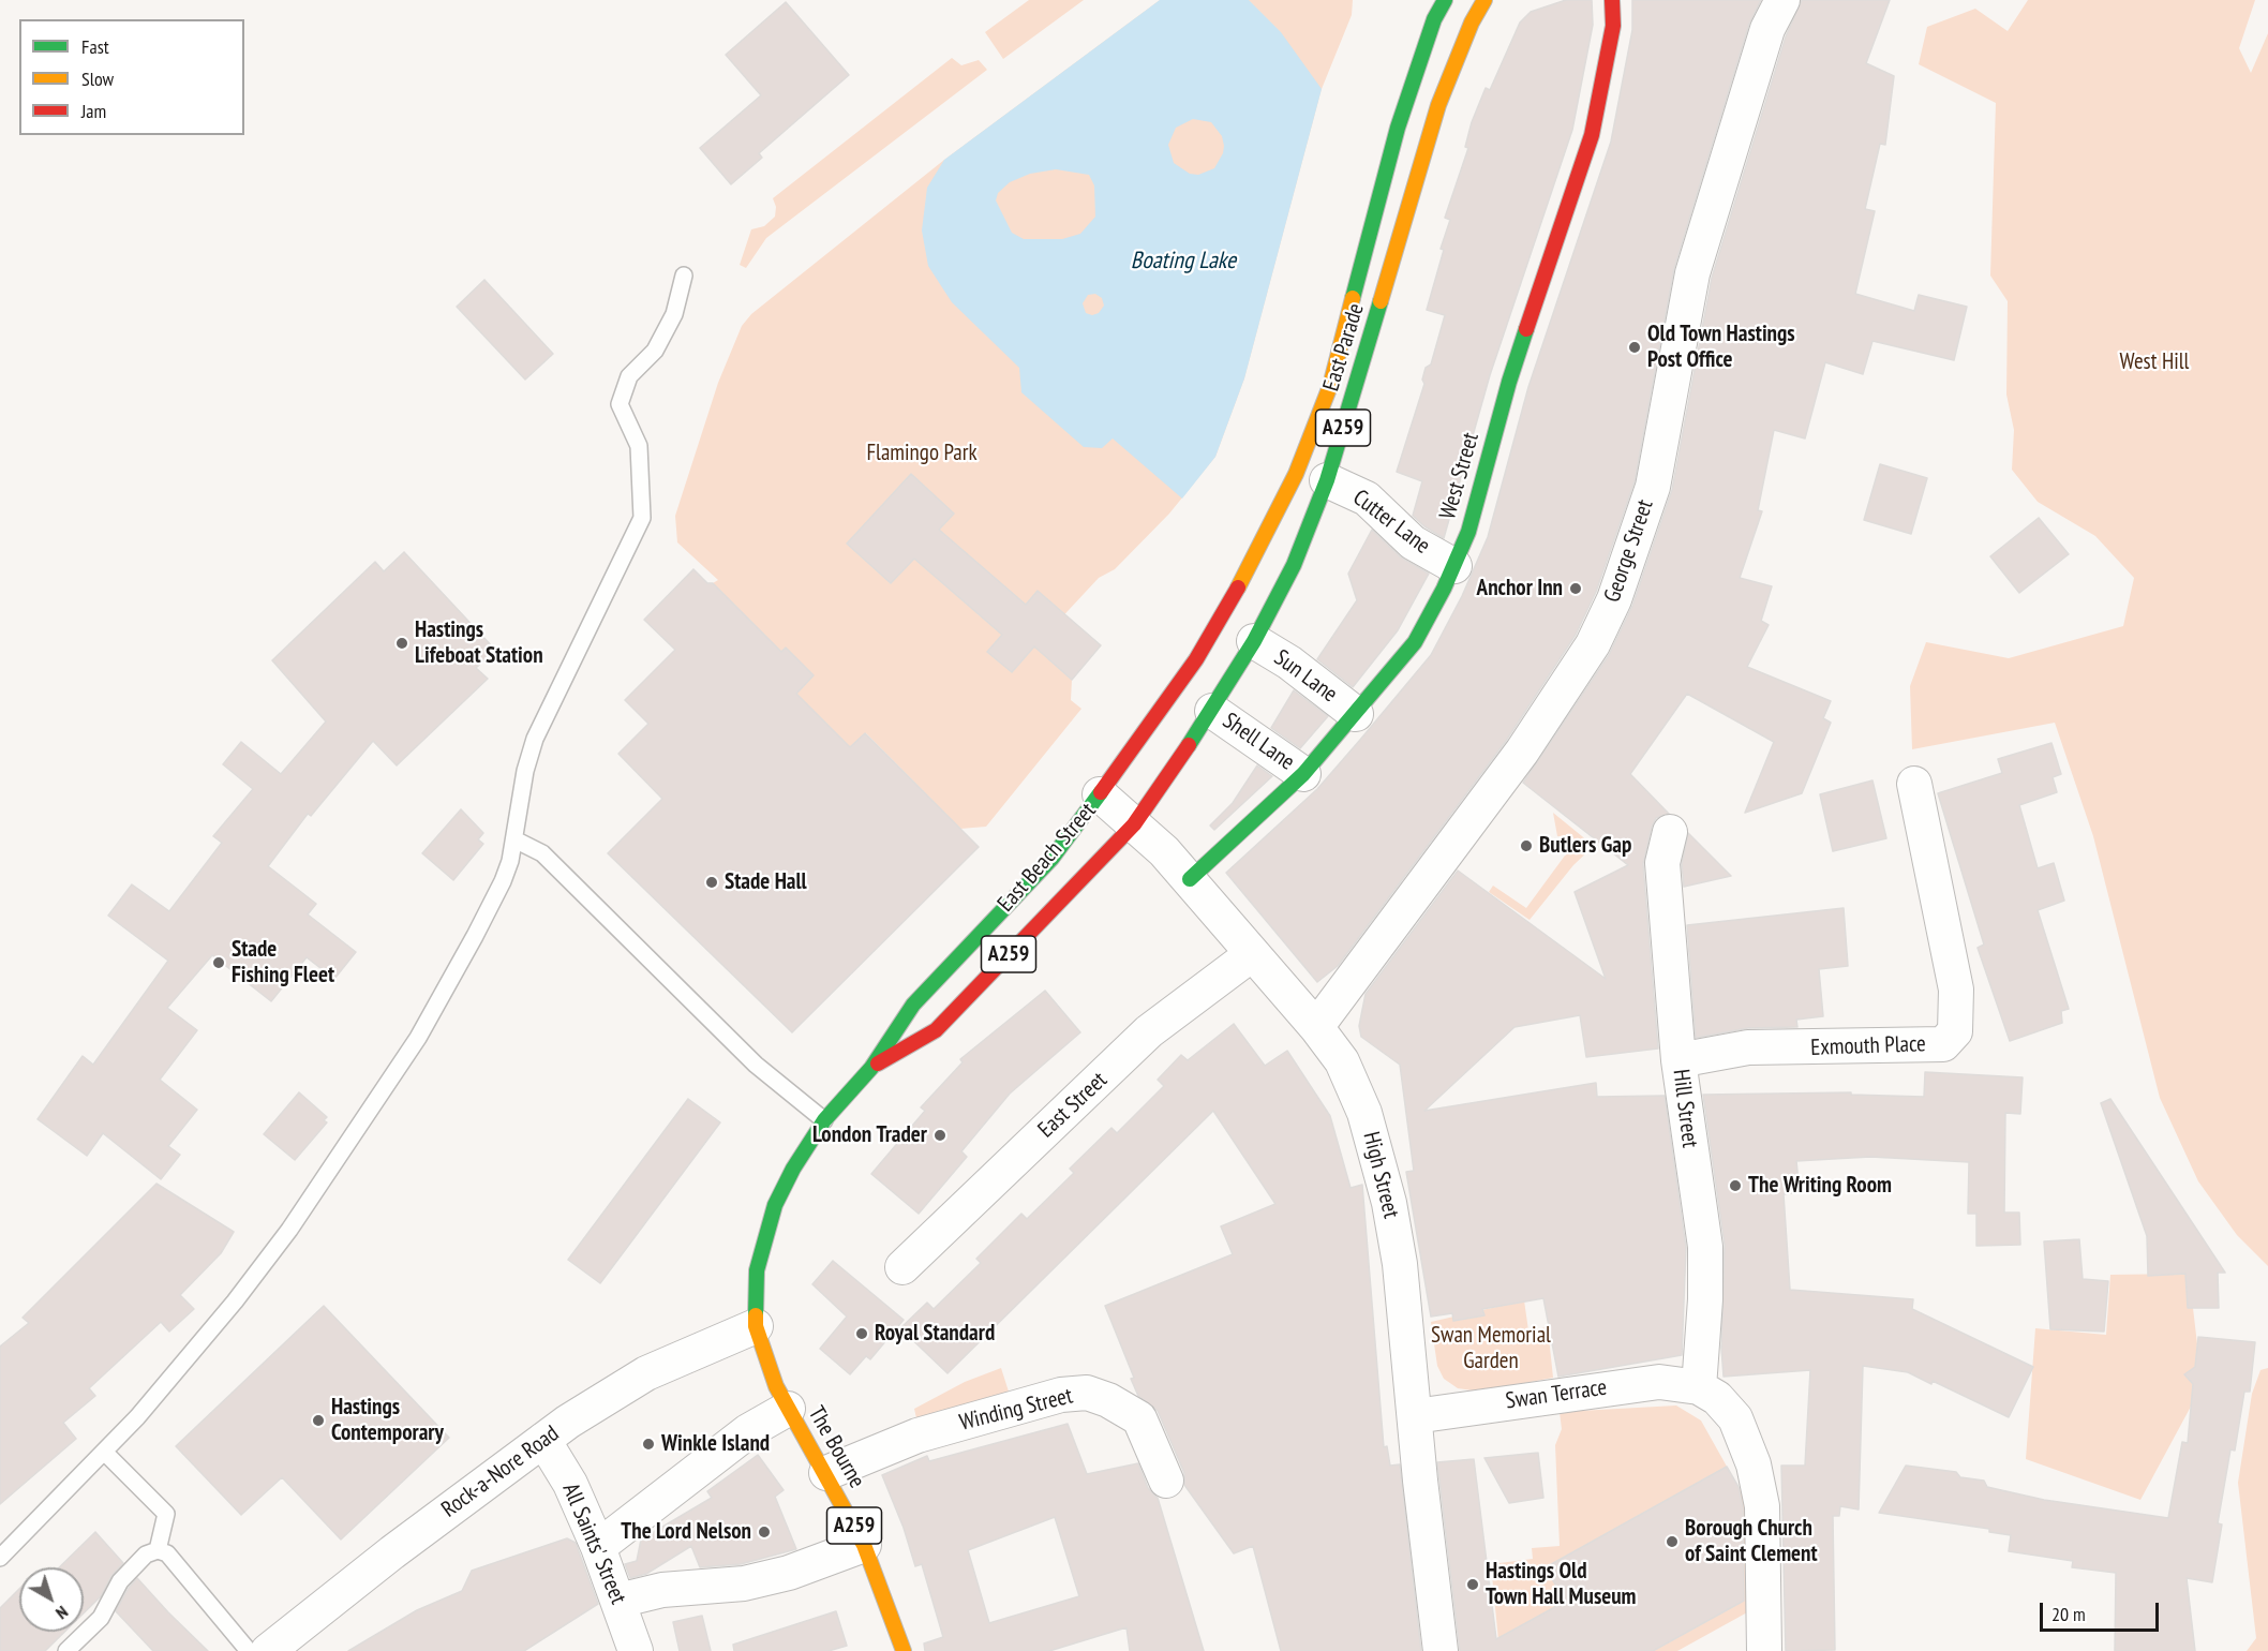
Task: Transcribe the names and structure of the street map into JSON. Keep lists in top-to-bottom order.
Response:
{
  "streets": {
    "main road": [
      "East Parade",
      "A259",
      "West Street",
      "East Beach Street",
      "The Bourne"
    ],
    "street": [
      "Cutter Lane",
      "George Street",
      "Sun Lane",
      "Shell Lane",
      "Exmouth Place",
      "East Street",
      "Hill Street",
      "High Street",
      "Swan Terrace",
      "Winding Street",
      "Rock-a-Nore Road",
      "All Saints' Street"
    ]
  },
  "crossings": [
    ["East Parade", "Cutter Lane"],
    ["East Parade", "Sun Lane"],
    ["East Parade", "Shell Lane"],
    ["East Parade", "East Beach Street"],
    ["East Parade", "High Street"],
    ["West Street", "Cutter Lane"],
    ["West Street", "Sun Lane"],
    ["West Street", "Shell Lane"],
    ["West Street", "High Street"],
    ["George Street", "High Street"],
    ["East Beach Street", "High Street"],
    ["East Beach Street", "The Bourne"],
    ["East Beach Street", "Rock-a-Nore Road"],
    ["Exmouth Place", "Hill Street"],
    ["East Street", "High Street"],
    ["Hill Street", "Swan Terrace"],
    ["High Street", "Swan Terrace"],
    ["Winding Street", "The Bourne"],
    ["Rock-a-Nore Road", "All Saints' Street"]
  ],
  "water": ["Boating Lake"],
  "parks": ["West Hill", "Flamingo Park", "Swan Memorial Garden"],
  "places": [
    "Old Town Hastings Post Office",
    "Anchor Inn",
    "Hastings Lifeboat Station",
    "Butlers Gap",
    "Stade Hall",
    "Stade Fishing Fleet",
    "London Trader",
    "The Writing Room",
    "Royal Standard",
    "Hastings Contemporary",
    "Winkle Island",
    "The Lord Nelson",
    "Borough Church of Saint Clement",
    "Hastings Old Town Hall Museum"
  ],
  "legend": ["Fast", "Slow", "Jam"],
  "scale_bar": "20 m",
  "north": "bottom right"
}
